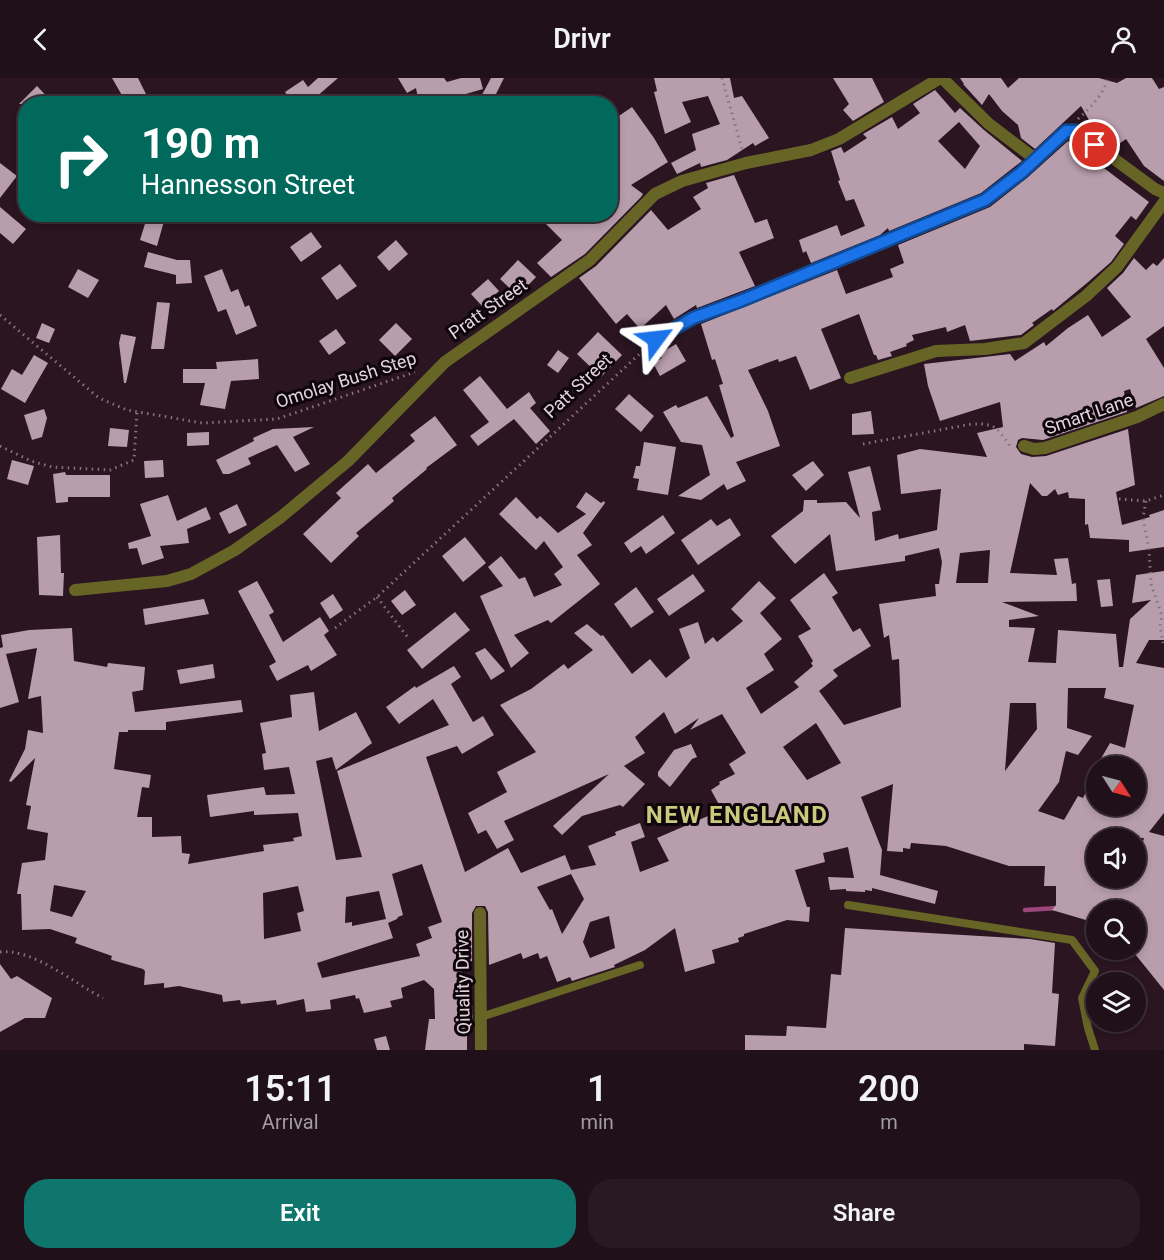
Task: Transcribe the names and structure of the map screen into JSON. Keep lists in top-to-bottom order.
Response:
{
  "streets": {
    "street": ["Pratt Street", "Smart Lane", "Qiuality Drive"],
    "path": ["Omolay Bush Step", "Patt Street"]
  },
  "crossings": [
    ["Pratt Street", "Omolay Bush Step"]
  ],
  "districts": ["NEW ENGLAND"],
  "north": "bottom right",
  "page": {
    "header": "Drivr",
    "turn": ["190 m", "Hannesson Street"],
    "eta": [
      "15:11",
      "Arrival",
      "1",
      "min",
      "200",
      "m"
    ],
    "buttons": ["Exit", "Share"]
  }
}
